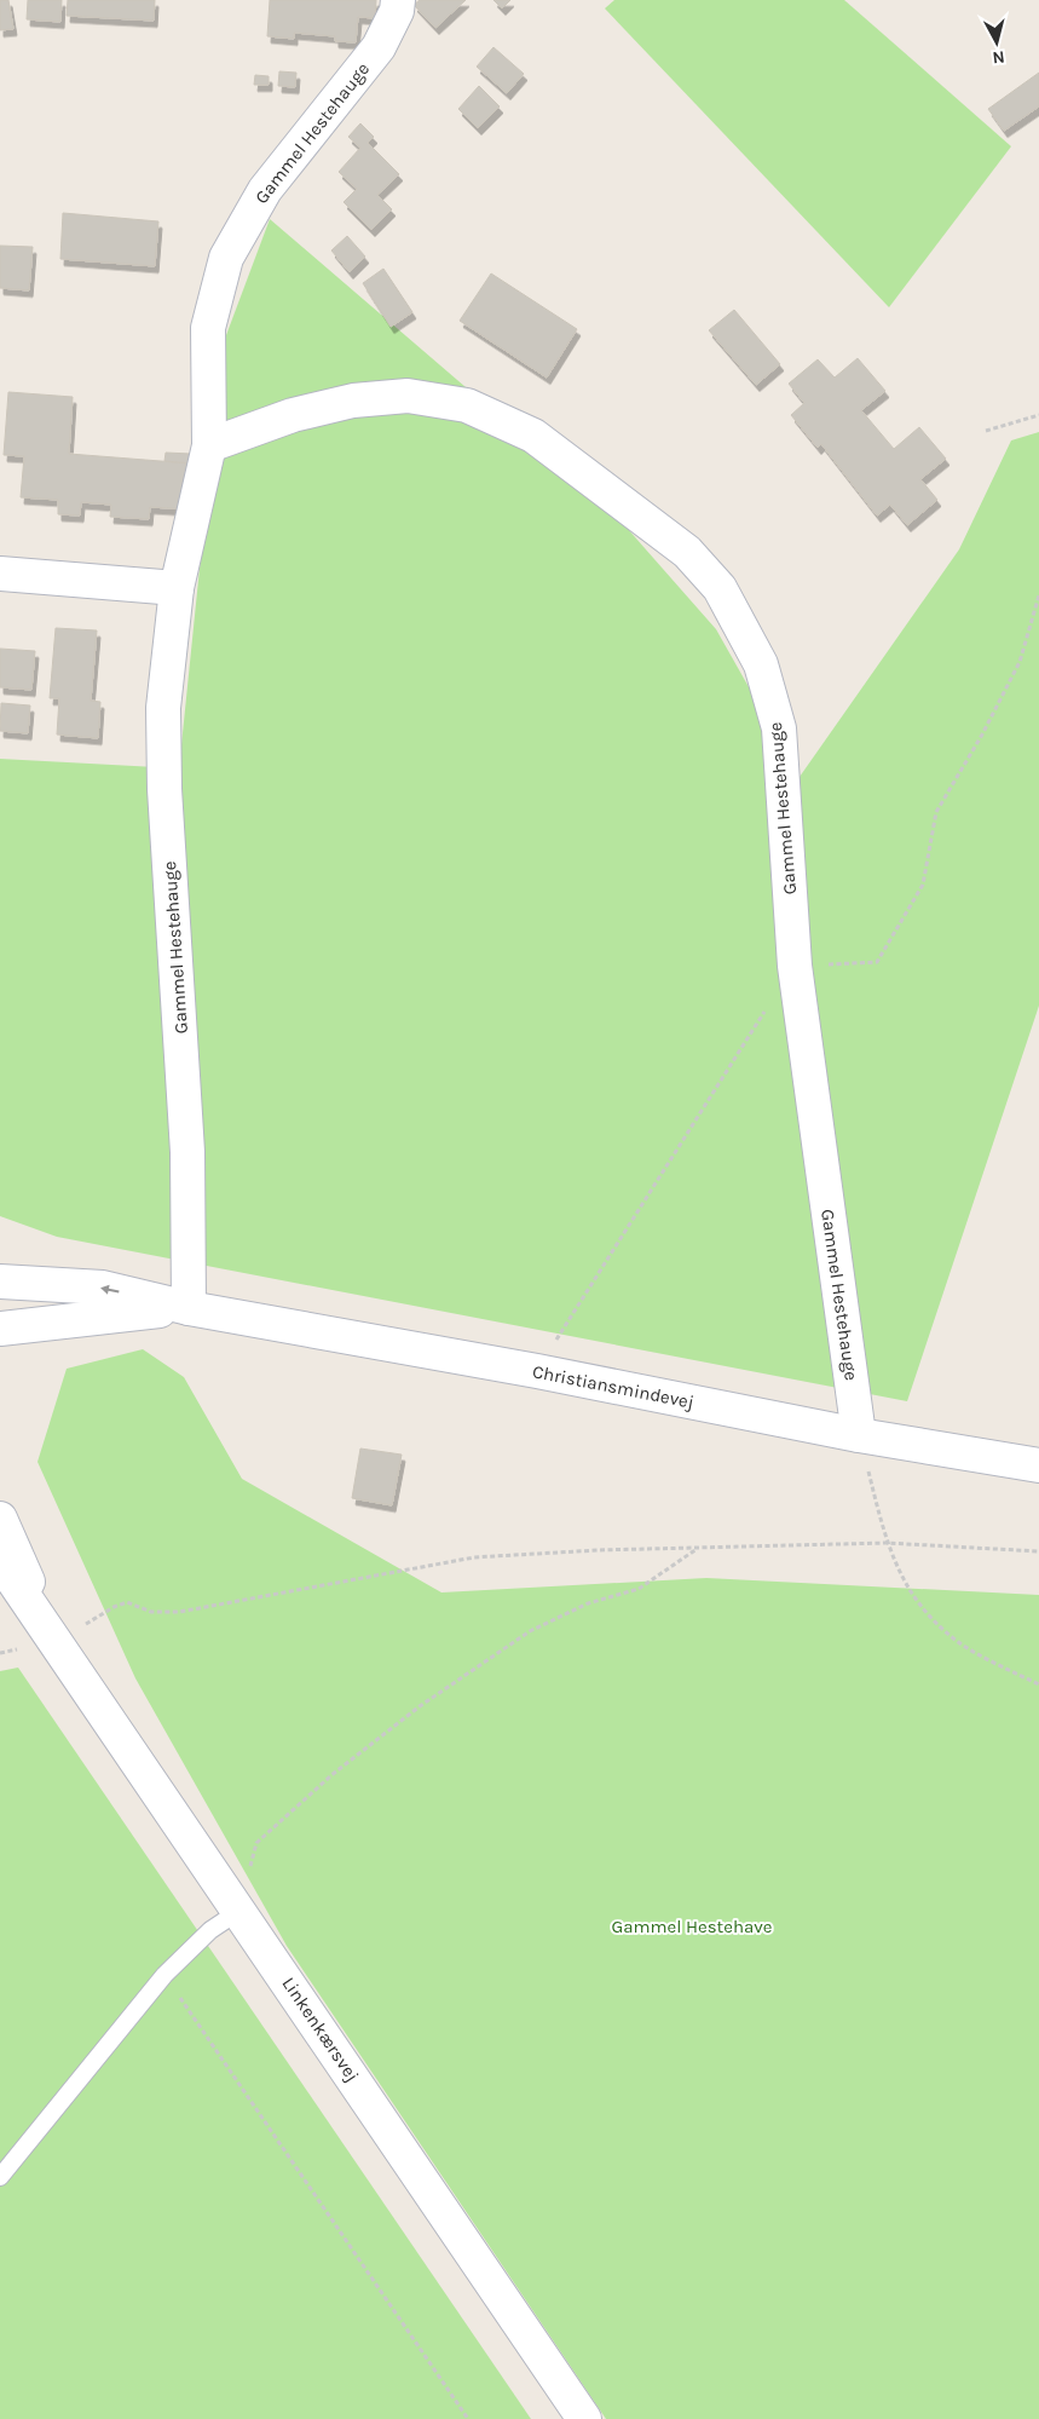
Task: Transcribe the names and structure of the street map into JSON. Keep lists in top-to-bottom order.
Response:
{
  "streets": {
    "street": ["Gammel Hestehauge", "Christiansmindevej", "Linkenkærsvej"]
  },
  "crossings": [
    ["Gammel Hestehauge", "Christiansmindevej"]
  ],
  "parks": ["Gammel Hestehave"],
  "north": "bottom"
}
